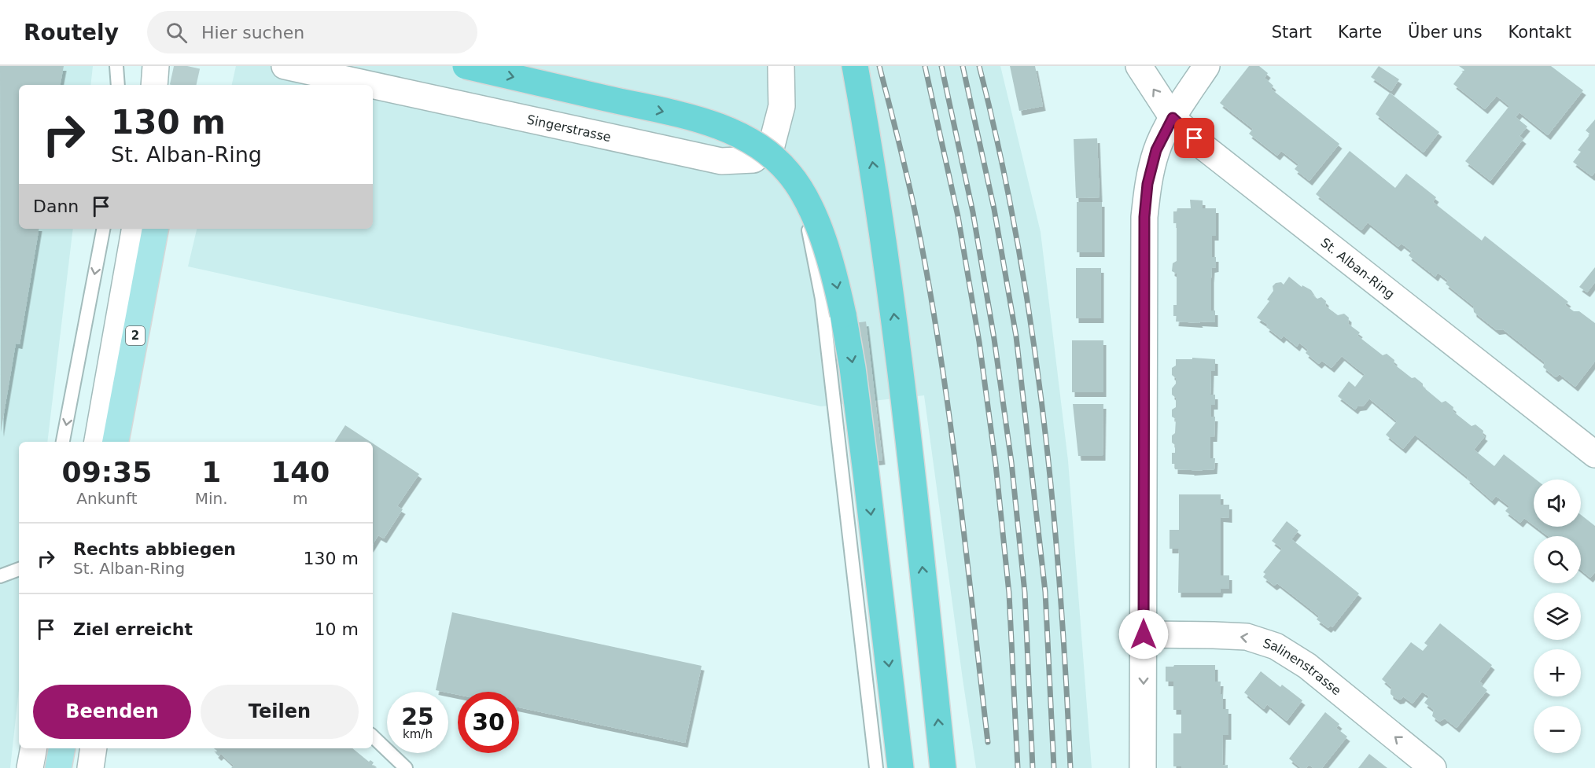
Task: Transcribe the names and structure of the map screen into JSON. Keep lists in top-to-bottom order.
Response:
{
  "streets": {
    "main road": ["2"],
    "street": ["Singerstrasse", "St. Alban-Ring", "Salinenstrasse"]
  },
  "one_way": ["Salinenstrasse"],
  "page": {
    "header": "Routely",
    "search": "Hier suchen",
    "nav": [
      "Start",
      "Karte",
      "Über uns",
      "Kontakt"
    ],
    "turn": ["130 m", "St. Alban-Ring"],
    "then": "Dann",
    "eta": [
      "09:35",
      "Ankunft",
      "1",
      "Min.",
      "140",
      "m"
    ],
    "map_buttons": ["+", "−"],
    "list": [
      {
        "name": "Rechts abbiegen",
        "note": "St. Alban-Ring",
        "value": "130 m"
      },
      {
        "name": "Ziel erreicht",
        "value": "10 m"
      }
    ],
    "buttons": ["Beenden", "Teilen"],
    "speed": "25 km/h",
    "limit": "30"
  }
}
